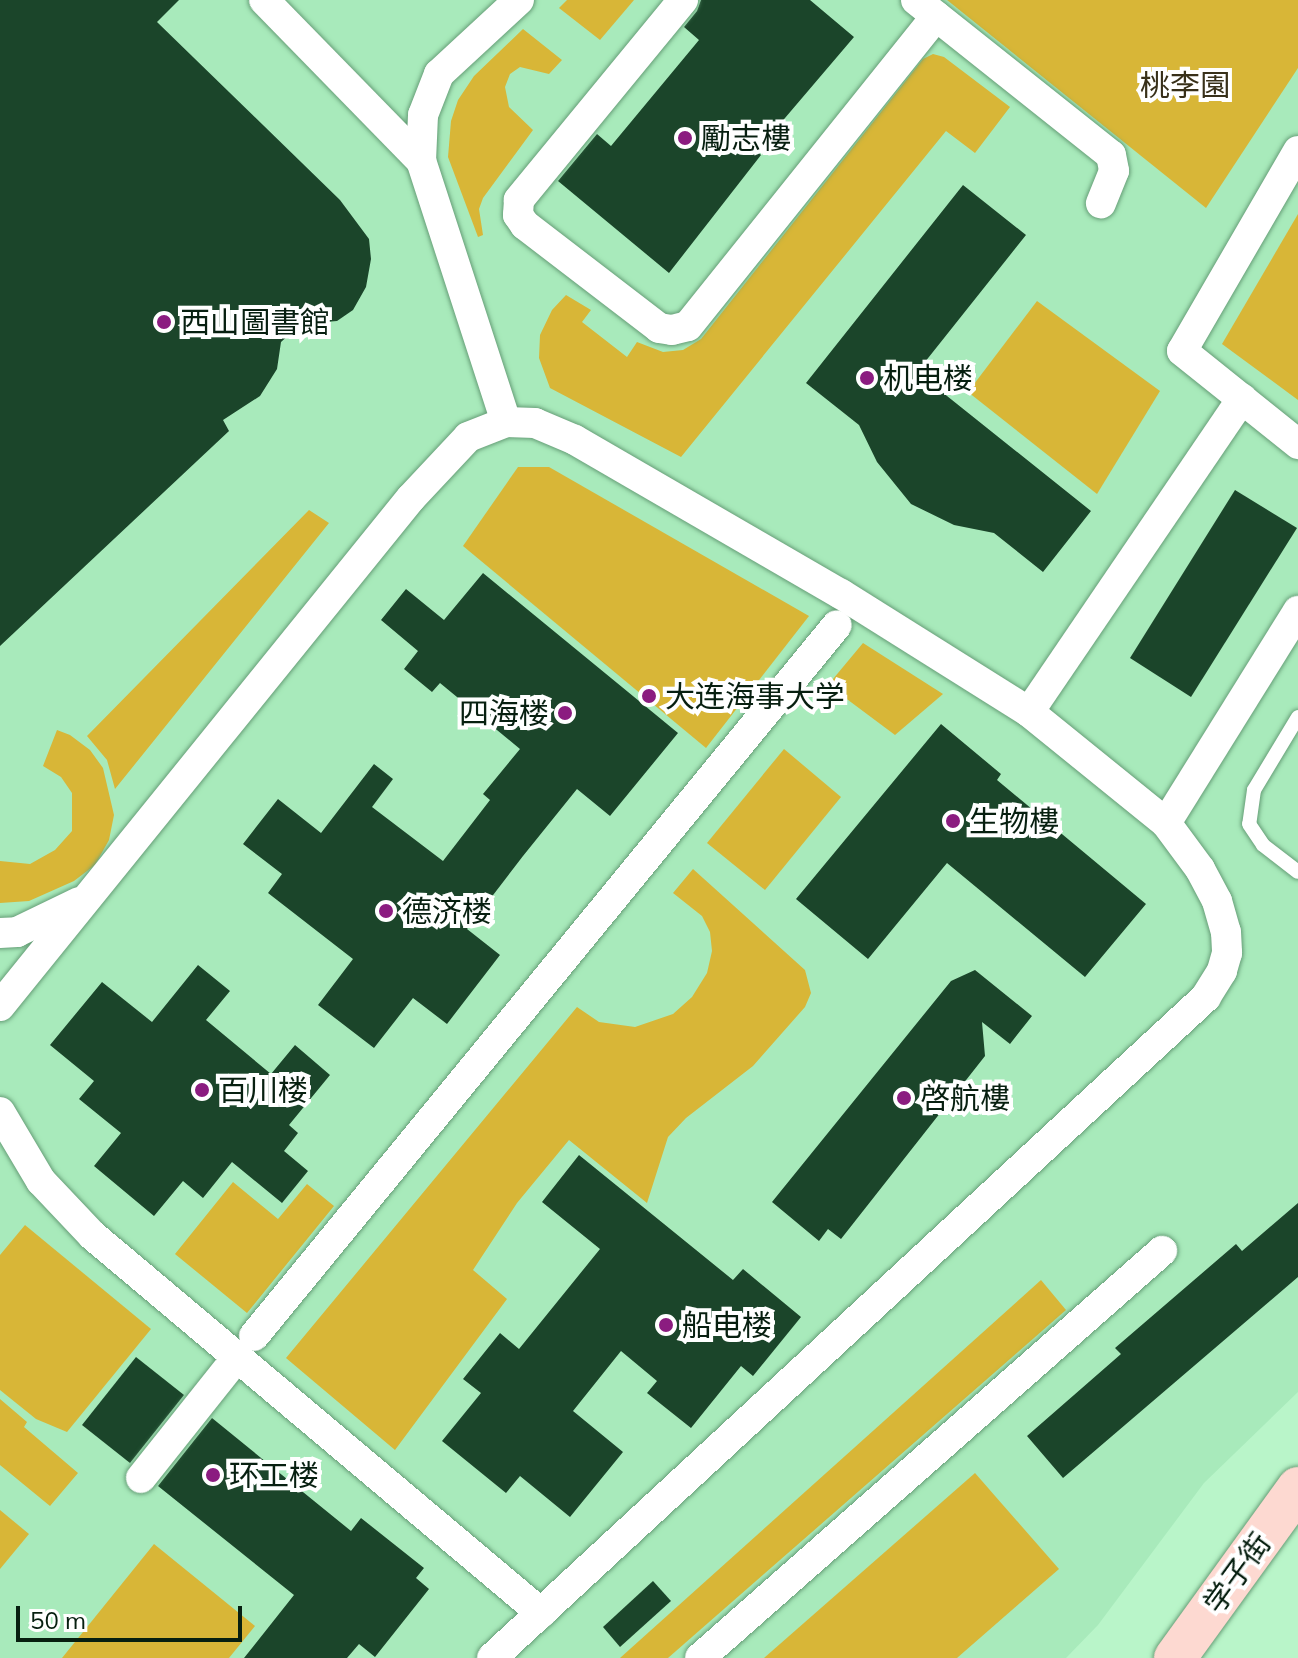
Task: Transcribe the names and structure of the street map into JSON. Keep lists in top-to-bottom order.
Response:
{
  "streets": {
    "main road": ["学子街"]
  },
  "parks": ["桃李園"],
  "places": [
    "勵志樓",
    "西山圖書館",
    "机电楼",
    "大连海事大学",
    "四海楼",
    "生物樓",
    "德济楼",
    "百川楼",
    "啓航樓",
    "船电楼",
    "环工楼"
  ],
  "scale_bar": "50 m"
}
